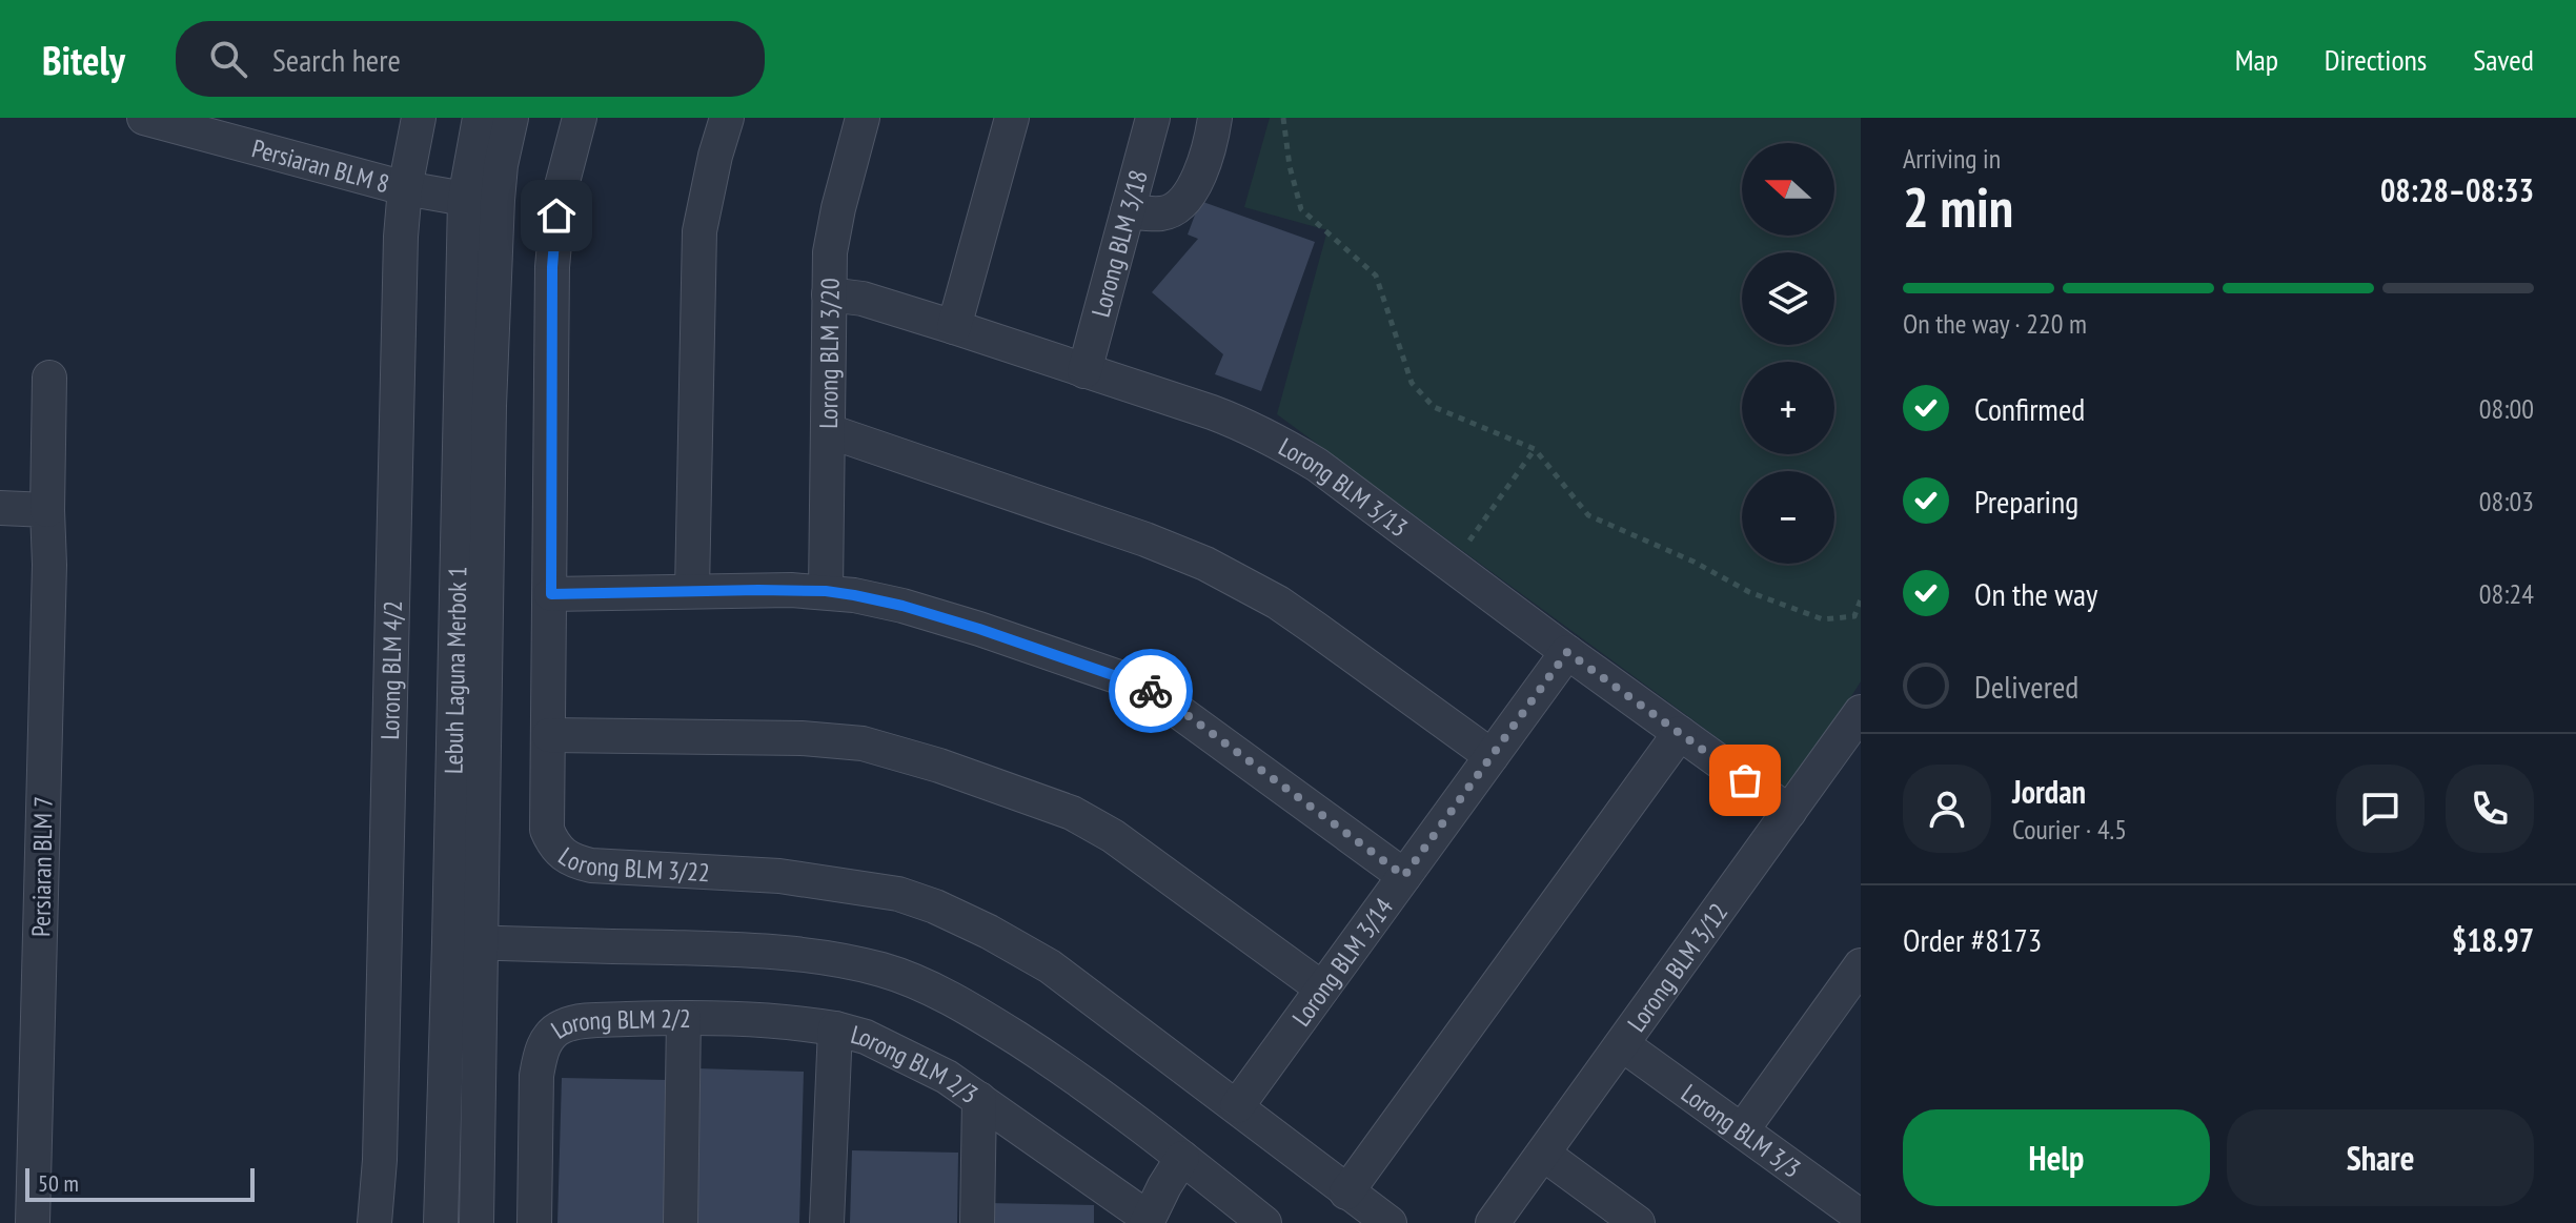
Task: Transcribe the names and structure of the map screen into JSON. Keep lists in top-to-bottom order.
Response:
{
  "streets": {
    "street": [
      "Persiaran BLM 8",
      "Lorong BLM 3/18",
      "Lorong BLM 3/20",
      "Lorong BLM 3/13",
      "Lorong BLM 4/2",
      "Lebuh Laguna Merbok 1",
      "Lorong BLM 3/22",
      "Persiaran BLM 7",
      "Lorong BLM 3/14",
      "Lorong BLM 3/12",
      "Lorong BLM 2/2",
      "Lorong BLM 2/3",
      "Lorong BLM 3/3"
    ]
  },
  "crossings": [
    ["Persiaran BLM 8", "Lorong BLM 4/2"],
    ["Persiaran BLM 8", "Lebuh Laguna Merbok 1"],
    ["Lorong BLM 3/18", "Lorong BLM 3/13"],
    ["Lorong BLM 3/20", "Lorong BLM 3/13"],
    ["Lorong BLM 3/13", "Lorong BLM 3/14"],
    ["Lorong BLM 3/13", "Lorong BLM 3/12"],
    ["Lorong BLM 3/22", "Lorong BLM 3/14"],
    ["Lorong BLM 3/12", "Lorong BLM 3/3"],
    ["Lorong BLM 2/2", "Lorong BLM 2/3"]
  ],
  "scale_bar": "50 m",
  "north": "left",
  "page": {
    "header": "Bitely",
    "search": "Search here",
    "nav": ["Map", "Directions", "Saved"],
    "heading": ["2 min", "Arriving in", "08:28–08:33"],
    "panel": [
      "Jordan",
      "Courier · 4.5",
      "Order #8173",
      "$18.97"
    ],
    "map_buttons": ["+", "−"],
    "bar": "On the way · 220 m",
    "list": [
      ["Confirmed", "08:00"],
      ["Preparing", "08:03"],
      ["On the way", "08:24"],
      "Delivered"
    ],
    "buttons": ["Help", "Share"],
    "scale": "50 m"
  }
}
